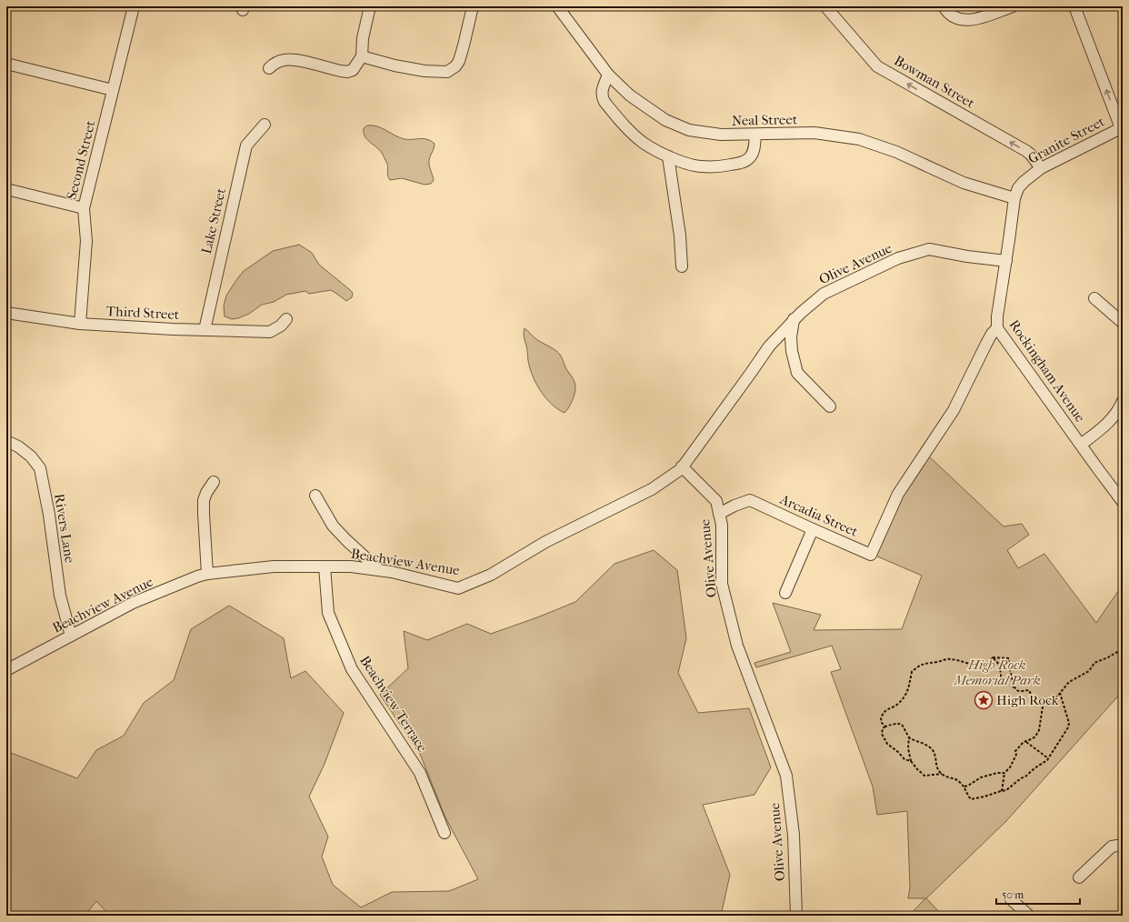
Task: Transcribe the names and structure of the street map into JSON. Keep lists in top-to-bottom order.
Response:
{
  "streets": {
    "street": [
      "Bowman Street",
      "Neal Street",
      "Granite Street",
      "Second Street",
      "Lake Street",
      "Olive Avenue",
      "Third Street",
      "Rockingham Avenue",
      "Arcadia Street",
      "Rivers Lane",
      "Beachview Avenue",
      "Beachview Terrace"
    ]
  },
  "crossings": [
    ["Bowman Street", "Granite Street"],
    ["Neal Street", "Granite Street"],
    ["Neal Street", "Rockingham Avenue"],
    ["Granite Street", "Rockingham Avenue"],
    ["Second Street", "Third Street"],
    ["Lake Street", "Third Street"],
    ["Olive Avenue", "Rockingham Avenue"],
    ["Olive Avenue", "Arcadia Street"],
    ["Olive Avenue", "Beachview Avenue"],
    ["Rockingham Avenue", "Arcadia Street"],
    ["Rivers Lane", "Beachview Avenue"],
    ["Beachview Avenue", "Beachview Terrace"]
  ],
  "one_way": ["Bowman Street"],
  "parks": ["High Rock Memorial Park"],
  "places": {
    "place": ["High Rock"]
  },
  "scale_bar": "50 m"
}
